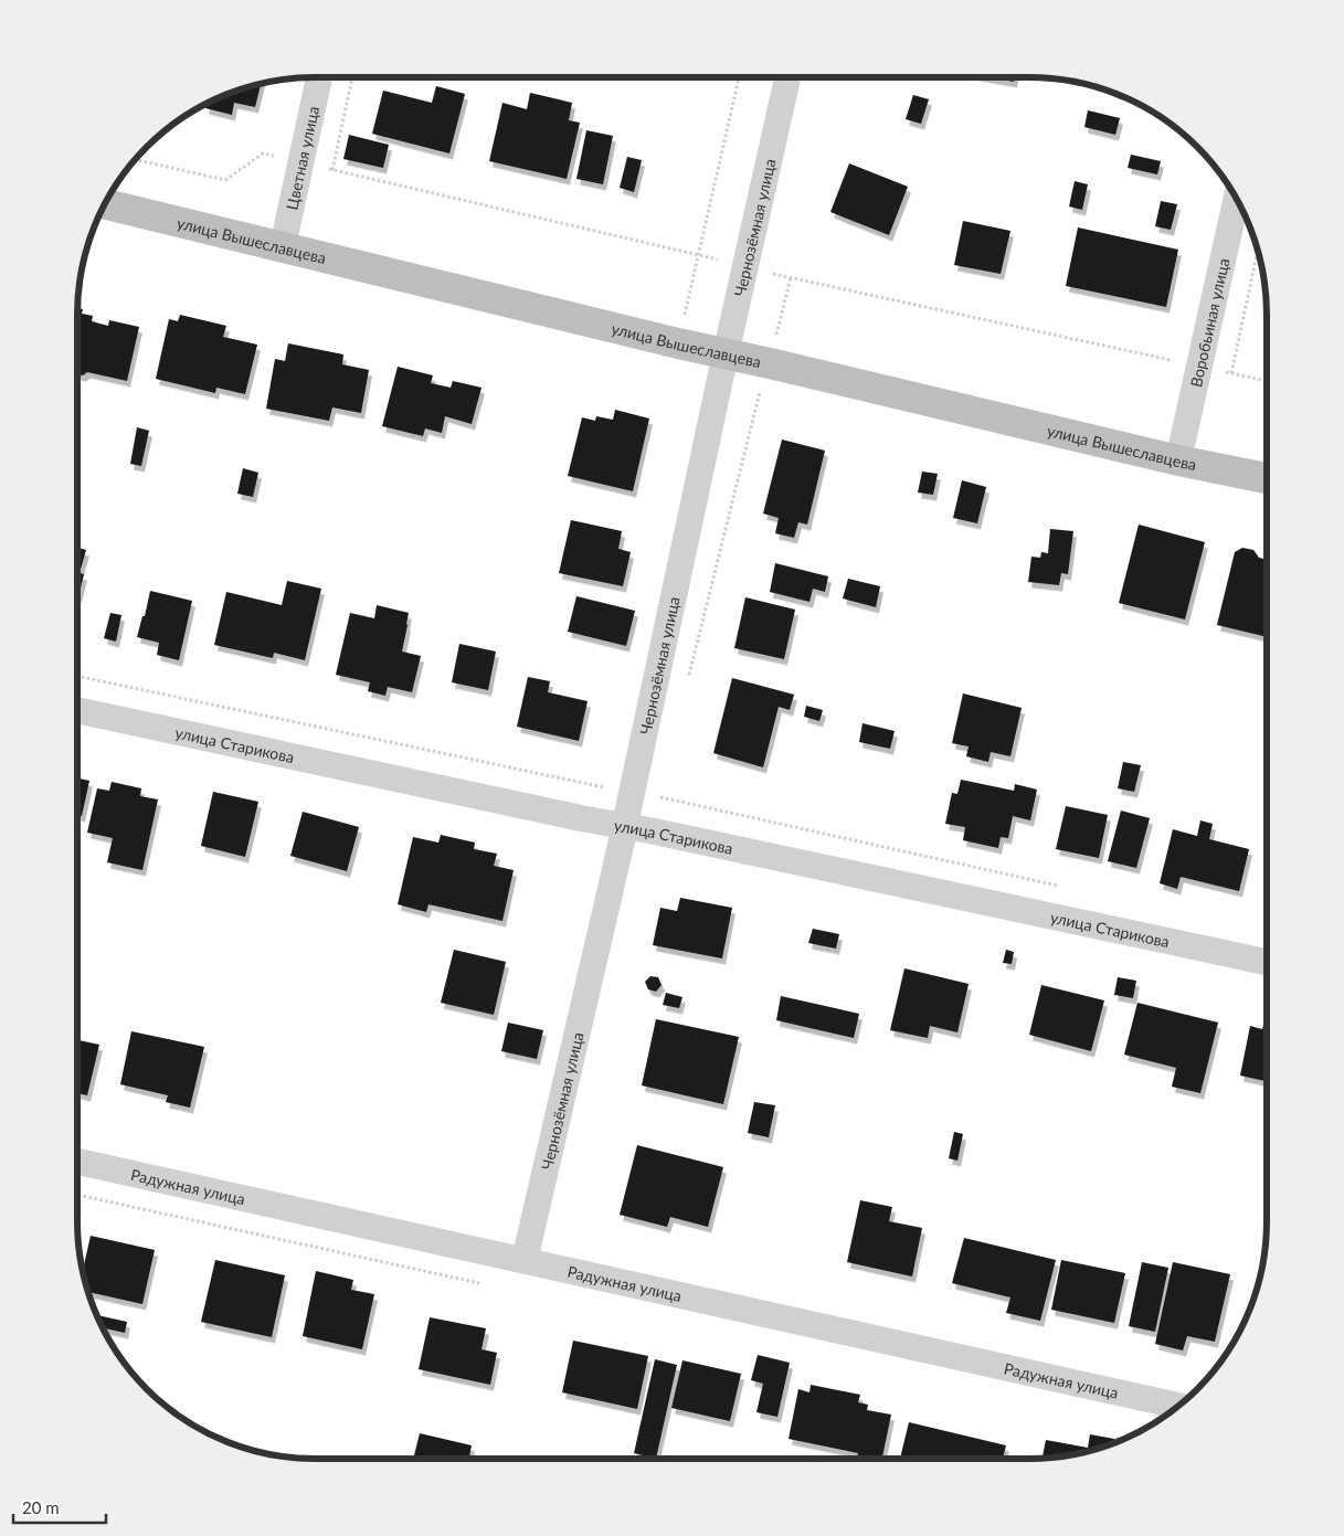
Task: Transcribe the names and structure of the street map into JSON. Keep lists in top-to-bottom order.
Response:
{
  "streets": {
    "street": [
      "Цветная улица",
      "Чернозёмная улица",
      "улица Вышеславцева",
      "Воробьиная улица",
      "улица Старикова",
      "Радужная улица"
    ]
  },
  "crossings": [
    ["Цветная улица", "улица Вышеславцева"],
    ["Чернозёмная улица", "улица Вышеславцева"],
    ["Чернозёмная улица", "улица Старикова"],
    ["Чернозёмная улица", "Радужная улица"],
    ["улица Вышеславцева", "Воробьиная улица"]
  ],
  "scale_bar": "20 m"
}
